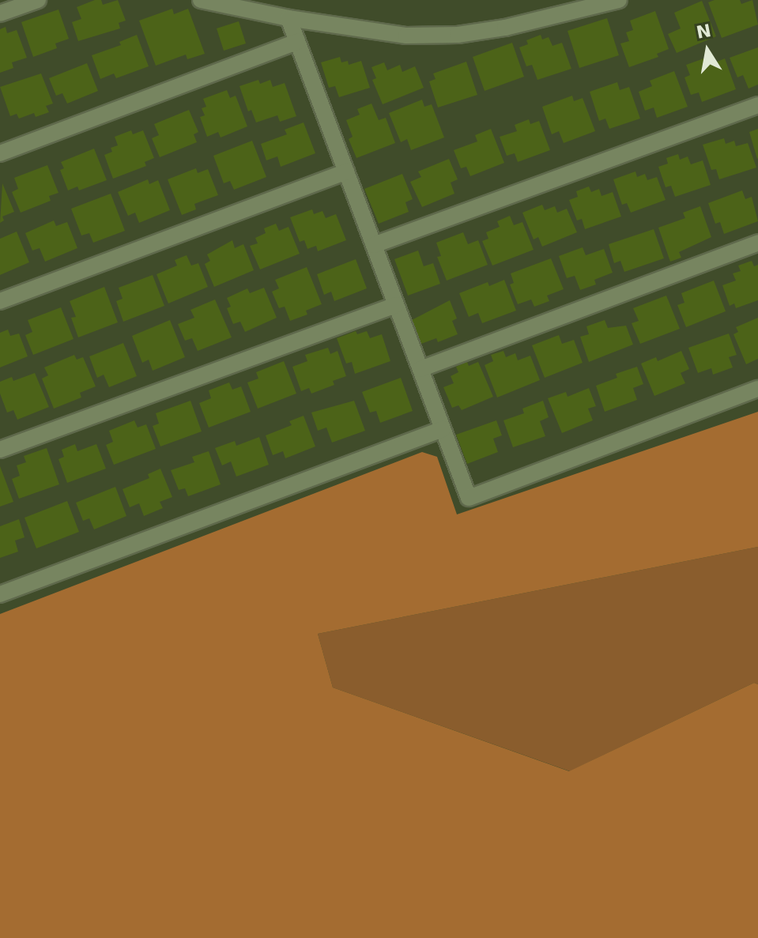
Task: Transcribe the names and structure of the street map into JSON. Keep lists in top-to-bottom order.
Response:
{
  "north": "top"
}
